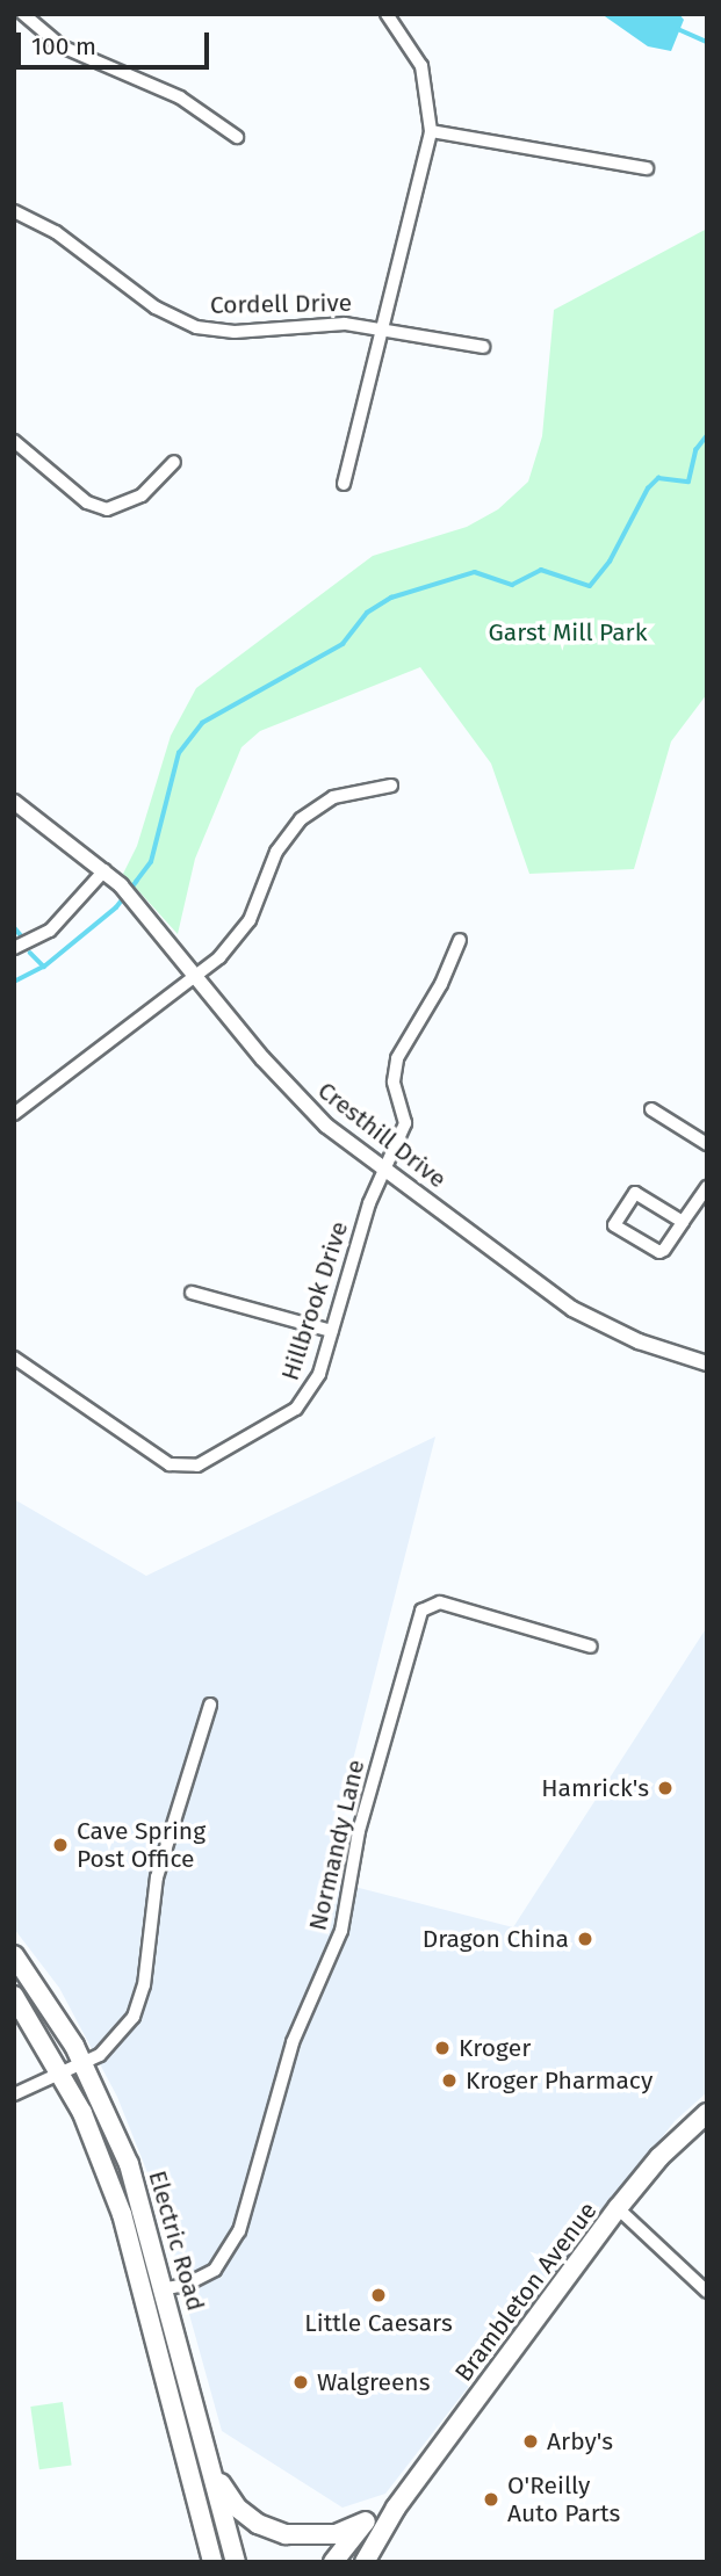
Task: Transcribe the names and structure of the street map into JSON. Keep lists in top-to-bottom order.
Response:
{
  "streets": {
    "main road": ["Electric Road", "Brambleton Avenue"],
    "street": [
      "Cordell Drive",
      "Cresthill Drive",
      "Hillbrook Drive",
      "Normandy Lane"
    ]
  },
  "crossings": [
    ["Cresthill Drive", "Hillbrook Drive"],
    ["Normandy Lane", "Electric Road"]
  ],
  "parks": ["Garst Mill Park"],
  "places": [
    "Hamrick's",
    "Cave Spring Post Office",
    "Dragon China",
    "Kroger",
    "Kroger Pharmacy",
    "Little Caesars",
    "Walgreens",
    "Arby's",
    "O'Reilly Auto Parts"
  ],
  "scale_bar": "100 m"
}
